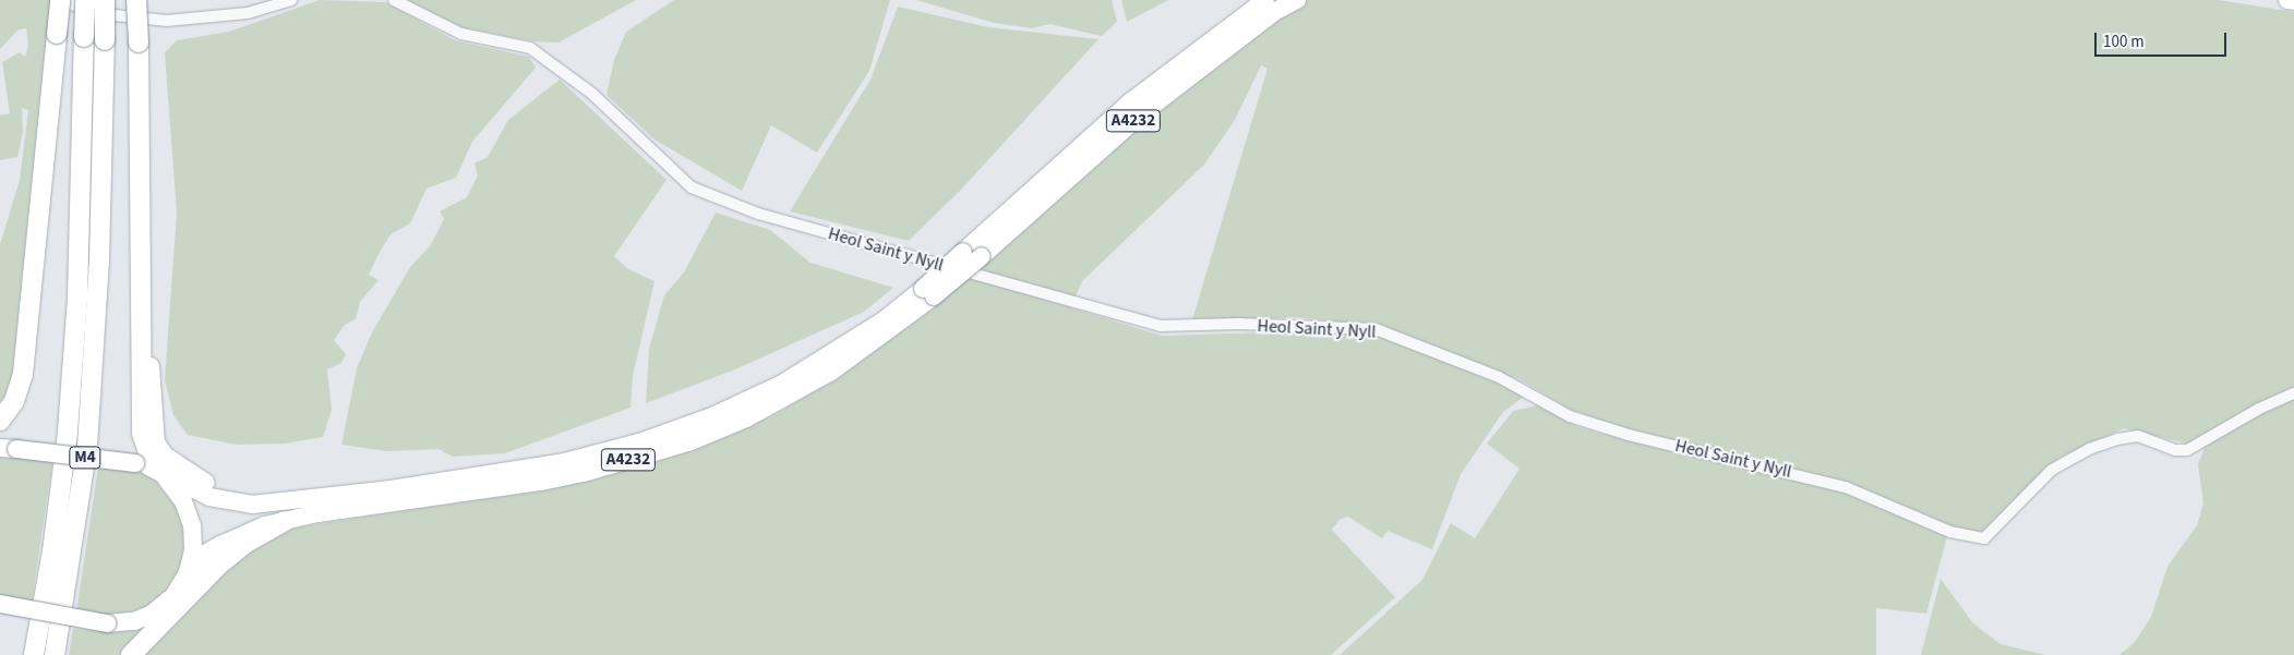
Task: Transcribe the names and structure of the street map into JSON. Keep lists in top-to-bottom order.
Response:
{
  "streets": {
    "highway": ["A4232", "M4"],
    "street": ["Heol Saint y Nyll"]
  },
  "scale_bar": "100 m"
}
